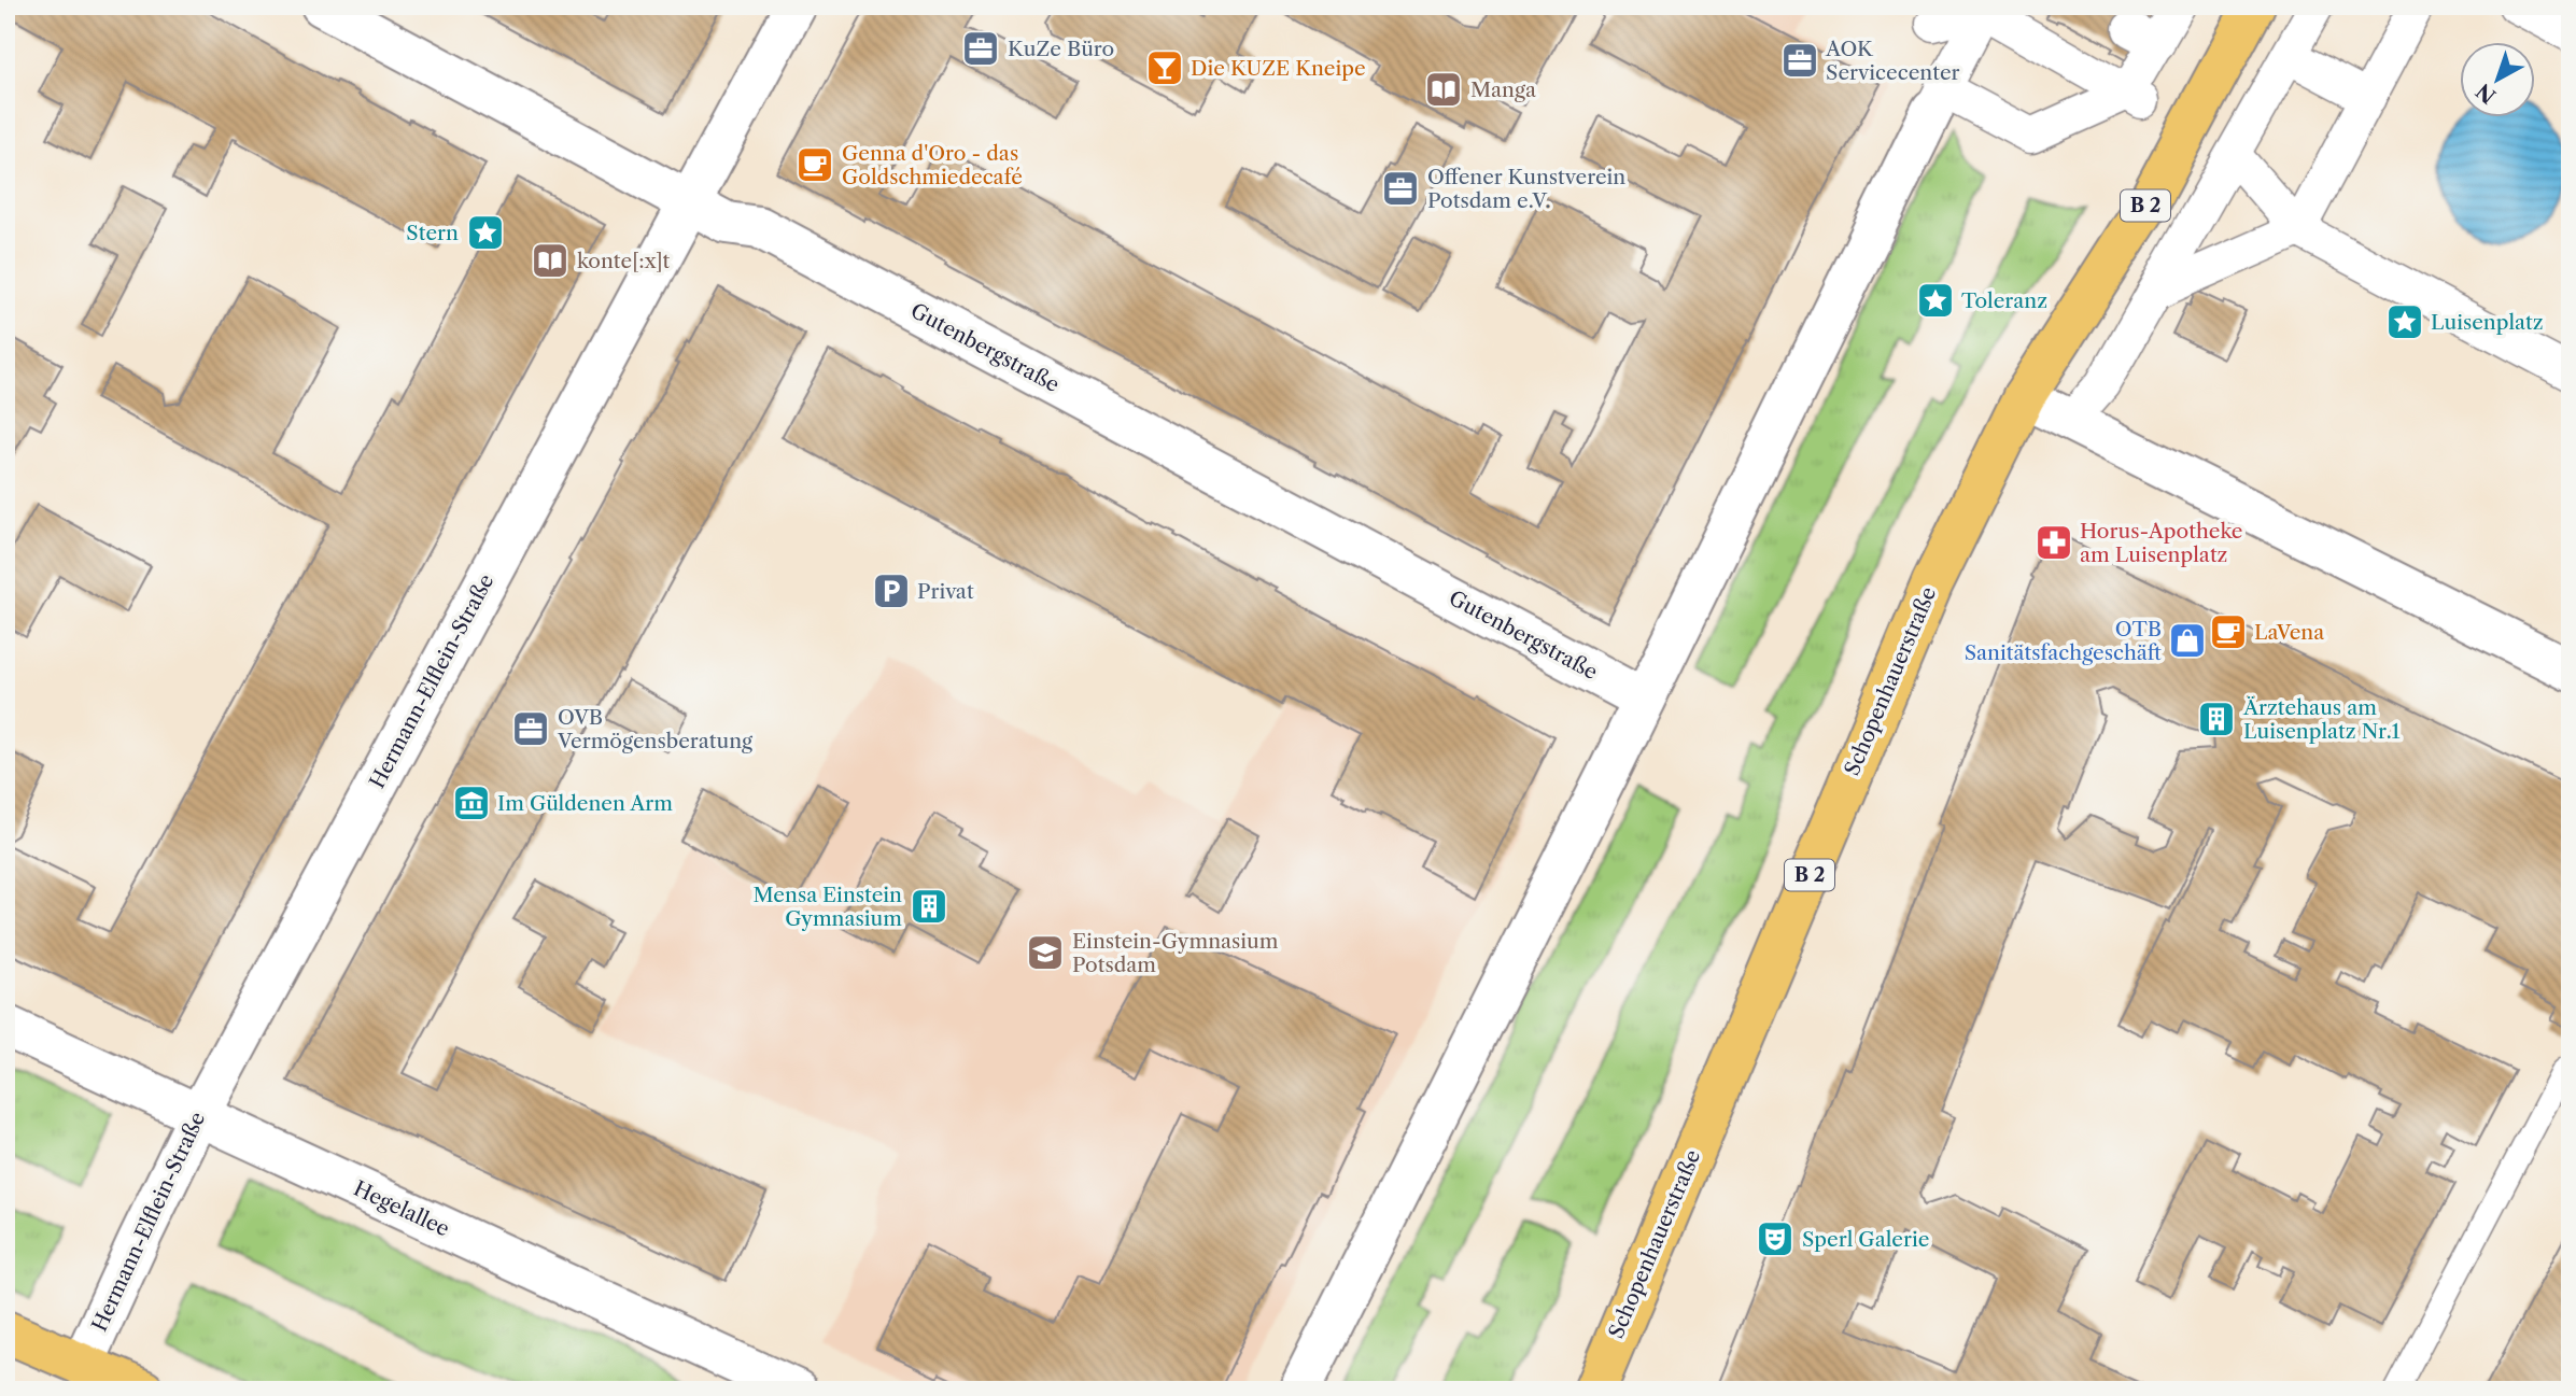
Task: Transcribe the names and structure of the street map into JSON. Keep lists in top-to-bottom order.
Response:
{
  "streets": {
    "main road": ["B 2", "Schopenhauerstraße"],
    "street": ["Gutenbergstraße", "Hermann-Elflein-Straße", "Hegelallee"]
  },
  "crossings": [
    ["Gutenbergstraße", "Hermann-Elflein-Straße"],
    ["Hermann-Elflein-Straße", "Hegelallee"]
  ],
  "places": {
    "office": [
      "KuZe Büro",
      "AOK Servicecenter",
      "Offener Kunstverein Potsdam e.V.",
      "OVB Vermögensberatung"
    ],
    "bar": ["Die KUZE Kneipe"],
    "library": ["Manga", "konte[:x]t"],
    "cafe": ["Genna d'Oro - das Goldschmiedecafé", "LaVena"],
    "place": ["Stern", "Toleranz", "Luisenplatz"],
    "pharmacy": ["Horus-Apotheke am Luisenplatz"],
    "parking": ["Privat"],
    "shop": ["OTB Sanitätsfachgeschäft"],
    "building": ["Ärztehaus am Luisenplatz Nr.1", "Mensa Einstein Gymnasium"],
    "museum": ["Im Güldenen Arm"],
    "school or university": ["Einstein-Gymnasium Potsdam"],
    "theatre": ["Sperl Galerie"]
  },
  "north": "bottom left"
}
